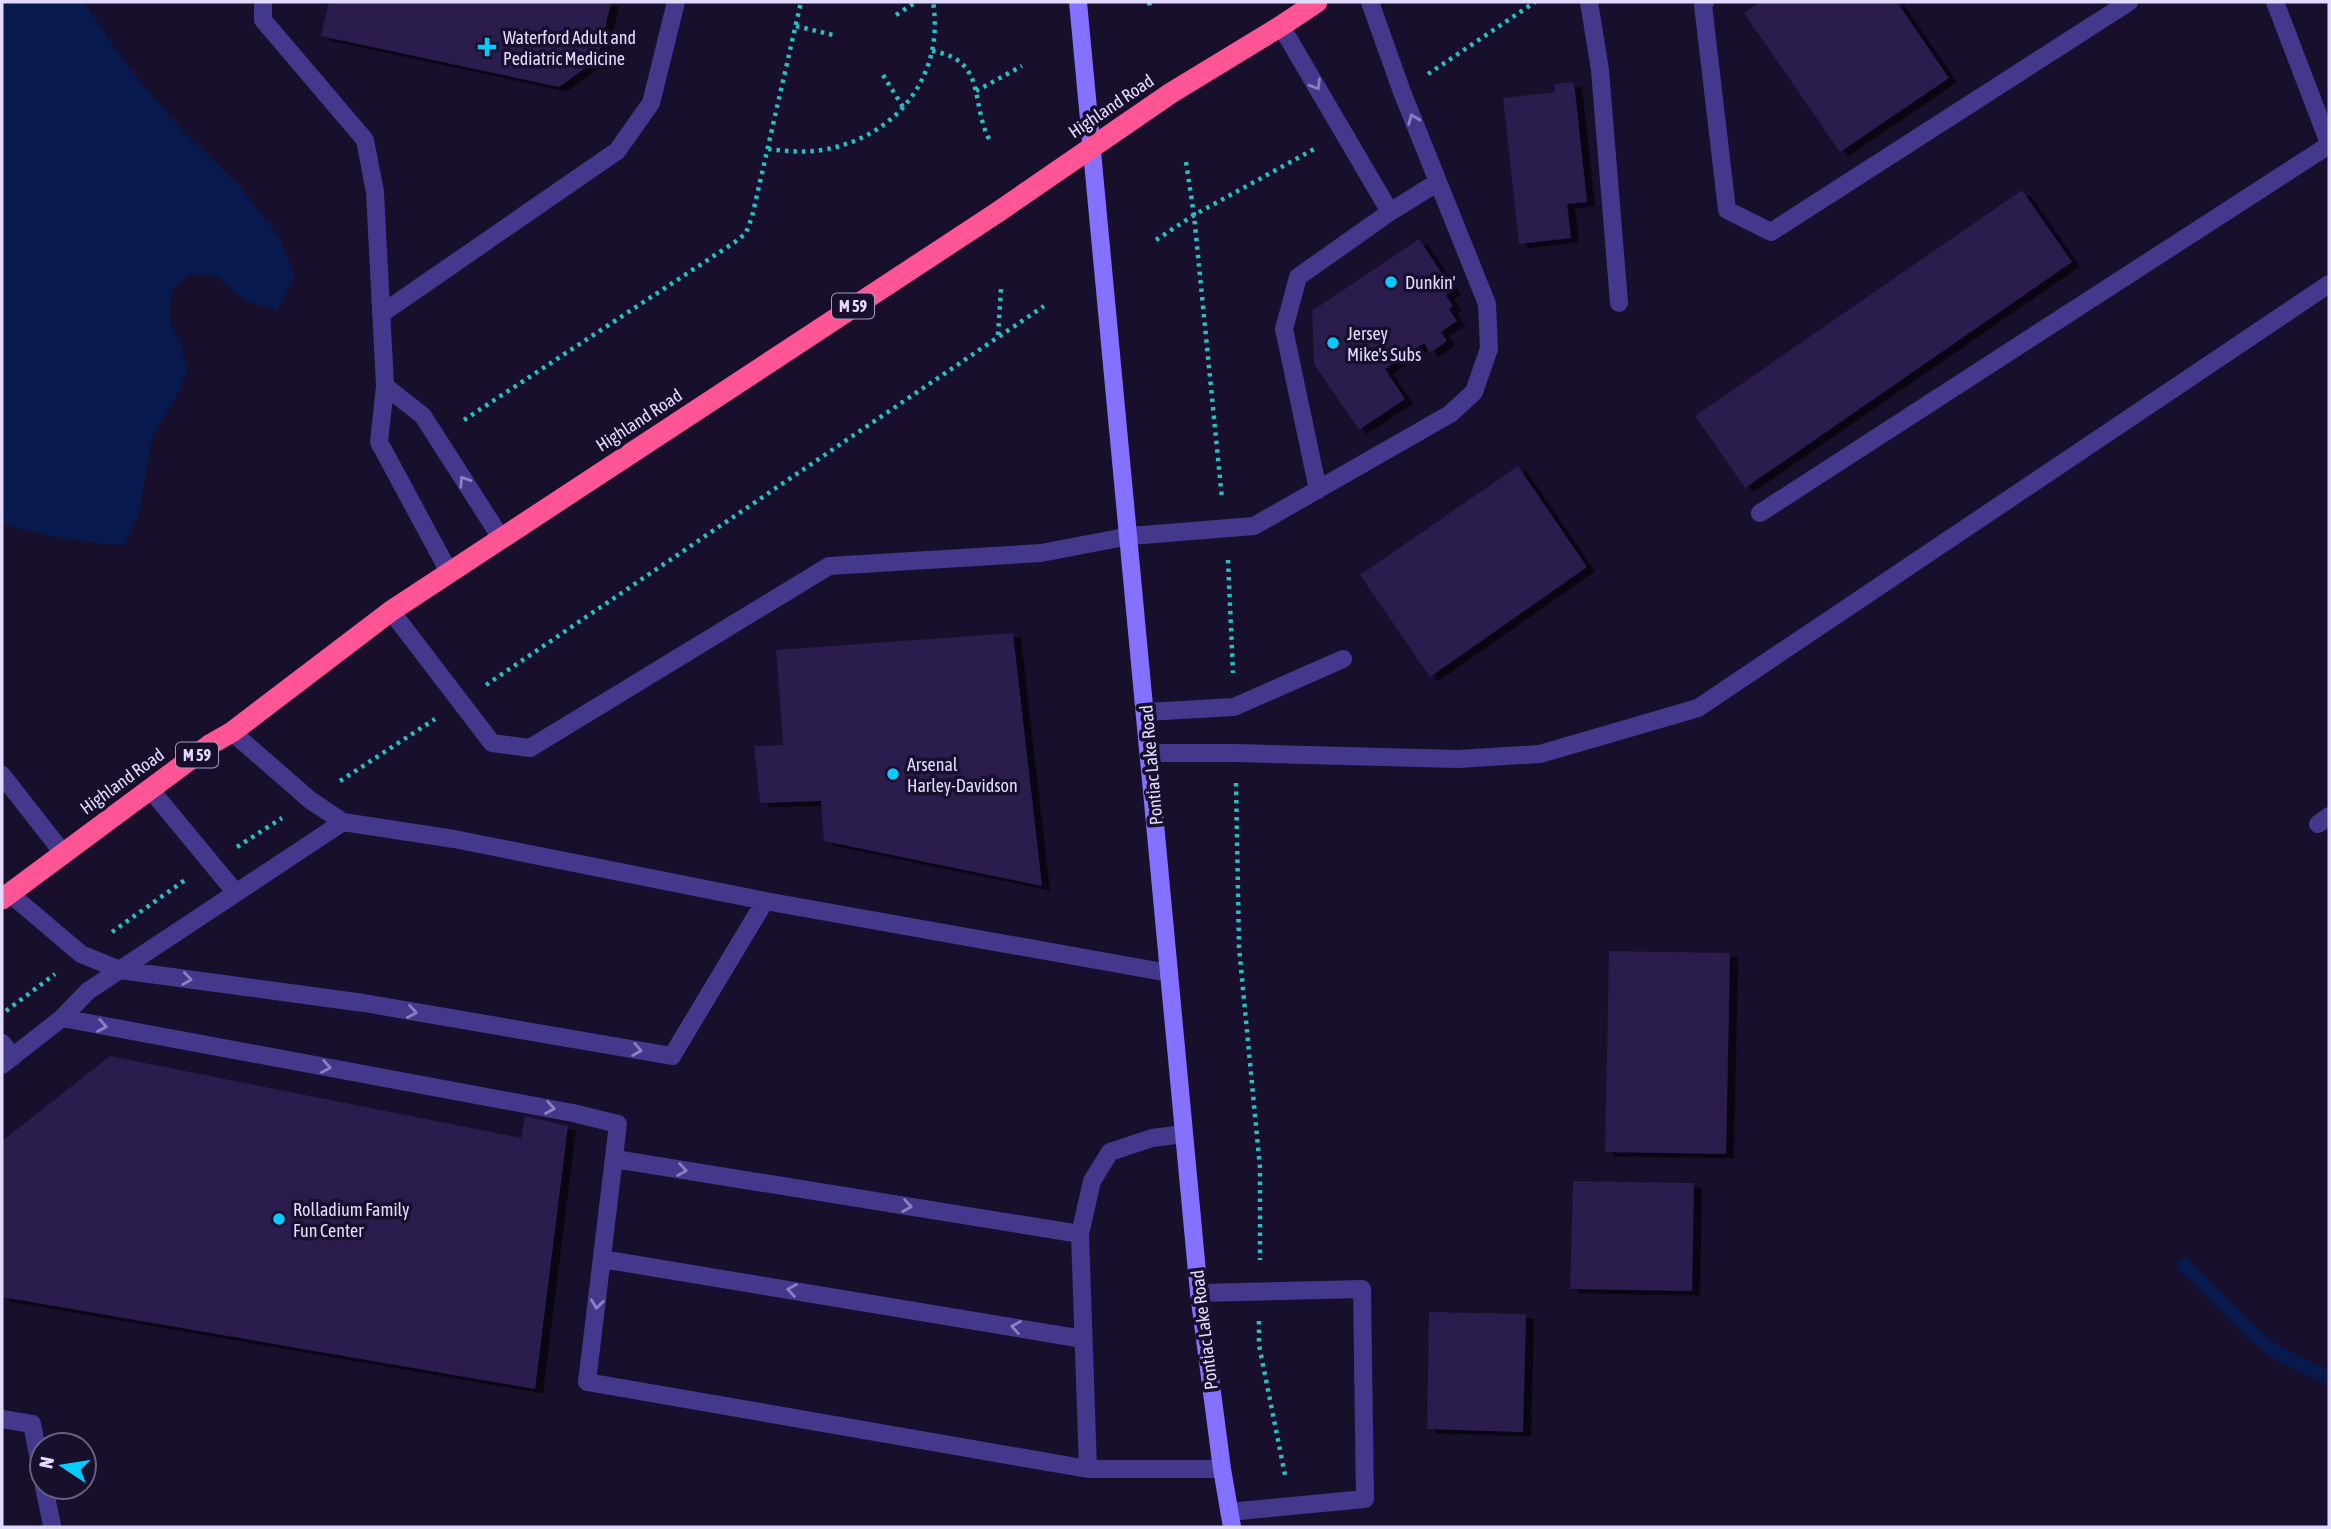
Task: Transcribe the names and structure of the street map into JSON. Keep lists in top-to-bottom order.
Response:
{
  "streets": {
    "highway": ["Highland Road", "M 59"],
    "street": ["Pontiac Lake Road"]
  },
  "crossings": [
    ["Highland Road", "Pontiac Lake Road"]
  ],
  "places": {
    "health": ["Waterford Adult and Pediatric Medicine"],
    "other": [
      "Dunkin'",
      "Jersey Mike's Subs",
      "Arsenal Harley-Davidson",
      "Rolladium Family Fun Center"
    ]
  },
  "north": "left"
}
